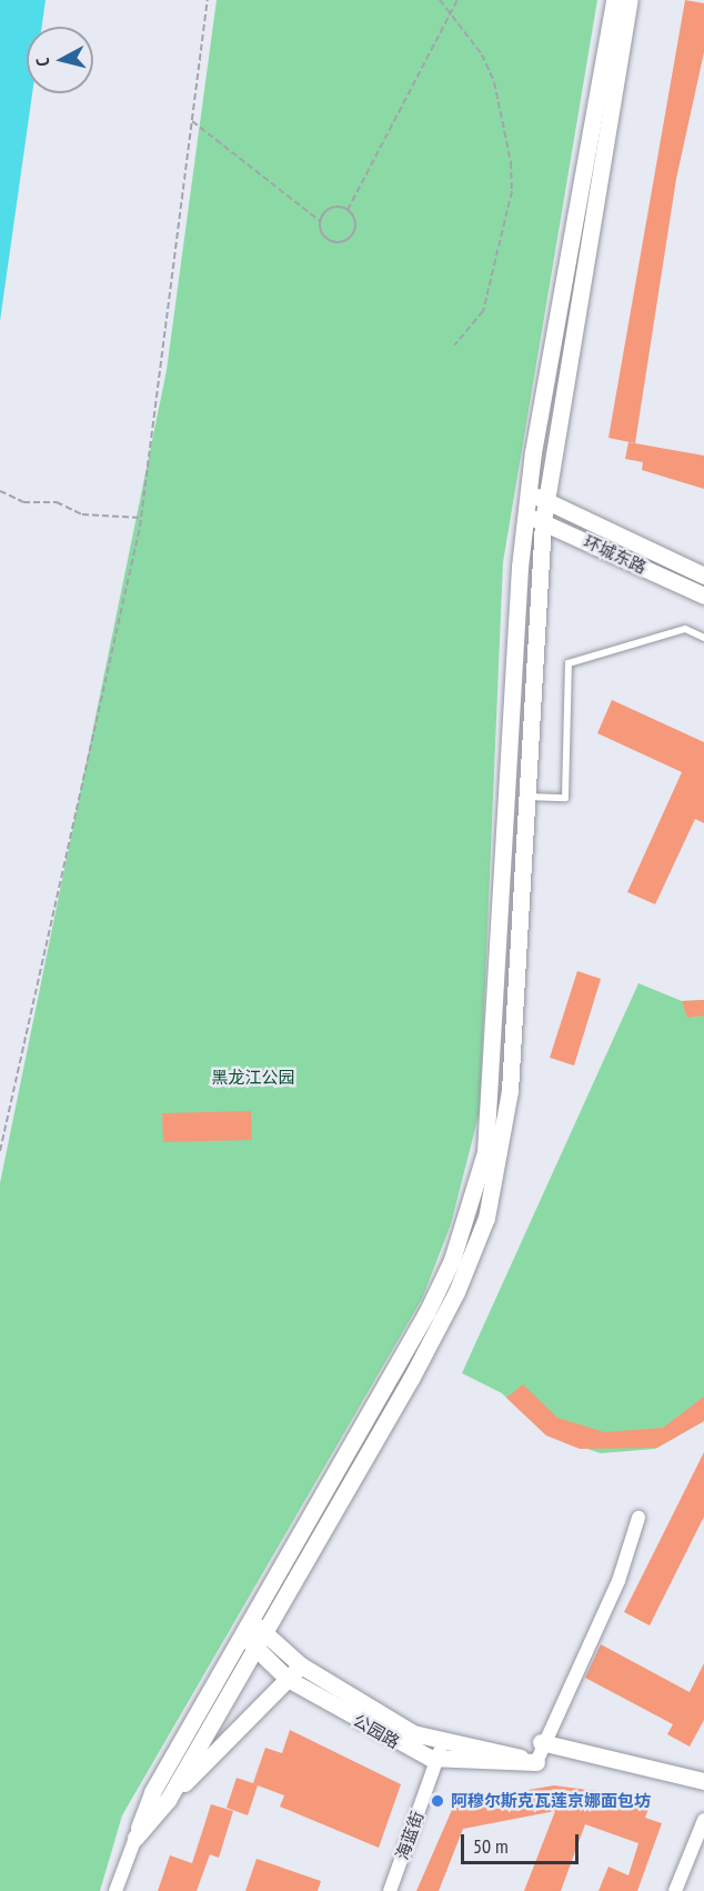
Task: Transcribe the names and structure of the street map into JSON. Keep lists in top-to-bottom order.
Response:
{
  "streets": {
    "street": ["环城东路", "公园路", "海蓝街"]
  },
  "crossings": [
    ["公园路", "海蓝街"]
  ],
  "parks": ["黑龙江公园"],
  "places": ["阿穆尔斯克瓦莲京娜面包坊"],
  "scale_bar": "50 m",
  "north": "left"
}
